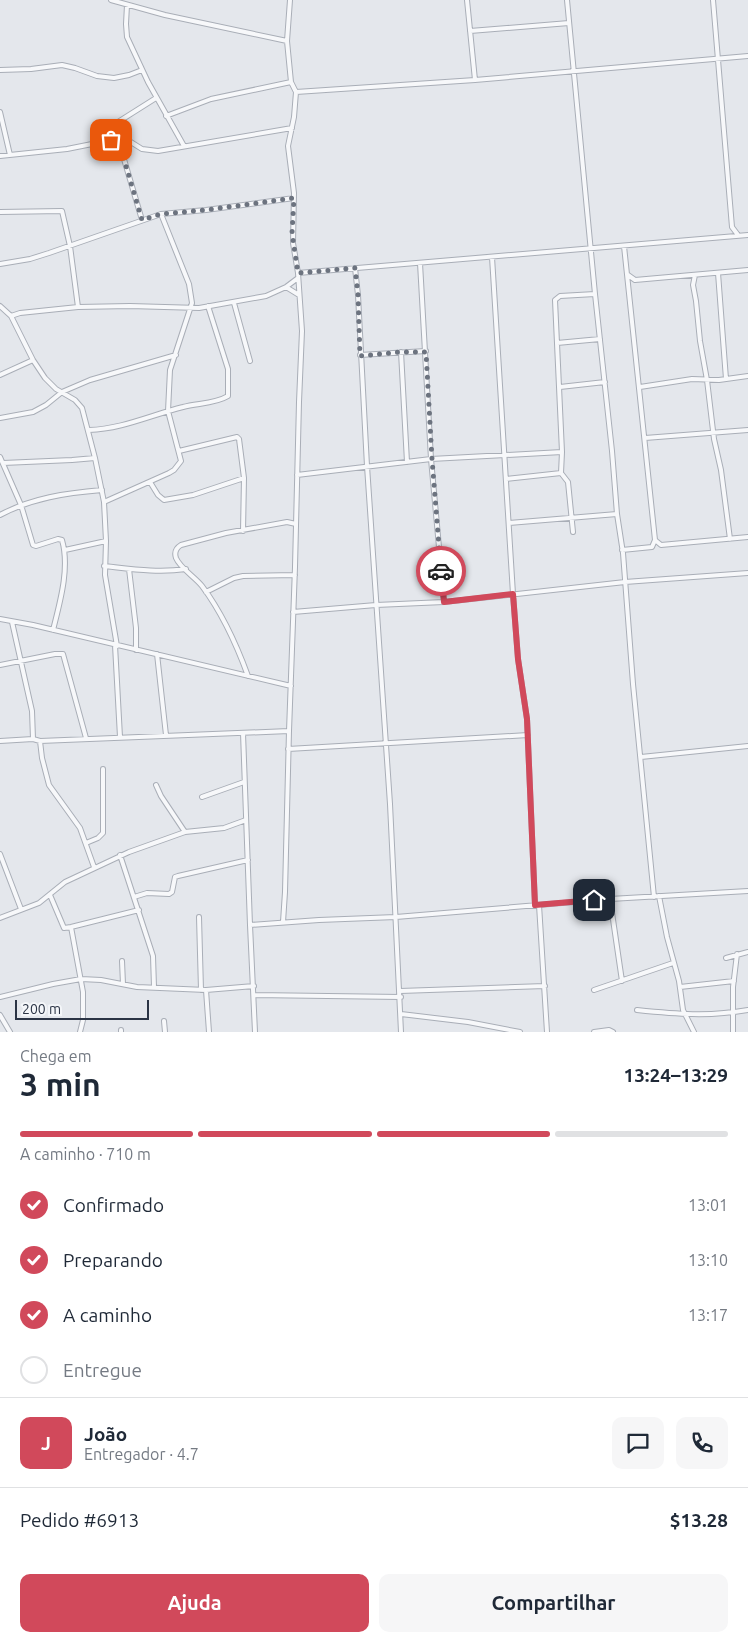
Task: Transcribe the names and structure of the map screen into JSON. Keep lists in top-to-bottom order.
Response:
{
  "scale_bar": "200 m",
  "page": {
    "scale": "200 m",
    "heading": ["3 min", "Chega em", "13:24–13:29"],
    "panel": [
      "João",
      "Entregador · 4.7",
      "Pedido #6913",
      "$13.28"
    ],
    "bar": "A caminho · 710 m",
    "list": [
      ["Confirmado", "13:01"],
      ["Preparando", "13:10"],
      ["A caminho", "13:17"],
      "Entregue"
    ],
    "round": "J",
    "buttons": ["Ajuda", "Compartilhar"]
  }
}
